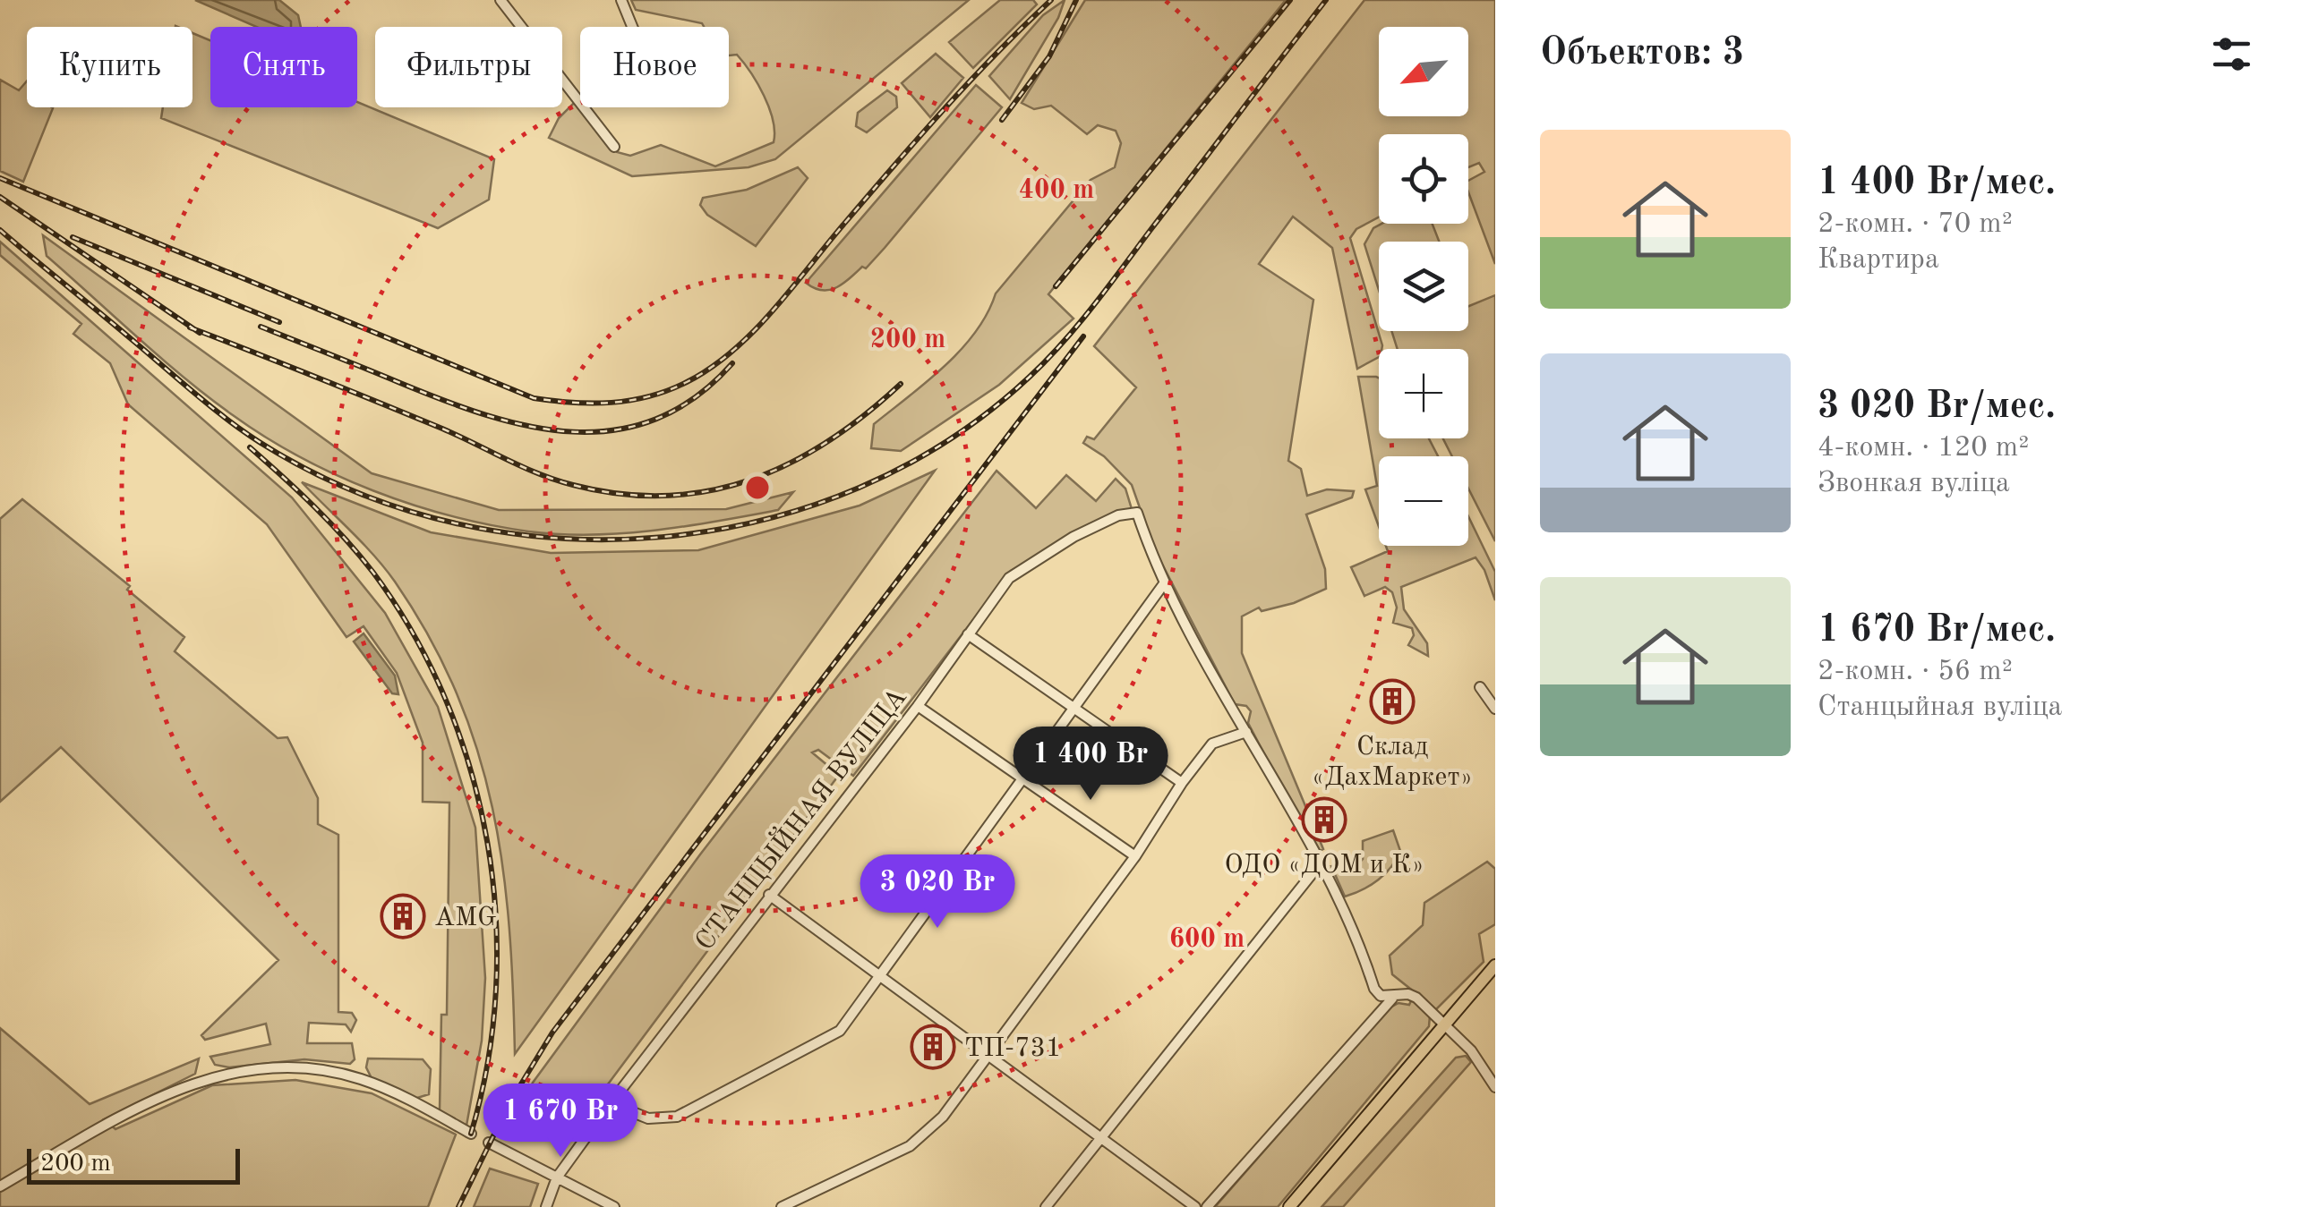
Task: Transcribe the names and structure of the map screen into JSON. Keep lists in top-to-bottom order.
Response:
{
  "streets": {
    "street": ["СТАНЦЫЙНАЯ ВУЛІЦА"]
  },
  "places": {
    "building": [
      "Склад «ДахМаркет»",
      "ОДО «ДОМ и К»",
      "AMG",
      "ТП-731"
    ]
  },
  "scale_bar": "200 m",
  "north": "bottom left",
  "page": {
    "heading": "Объектов: 3",
    "map_buttons": ["+", "−"],
    "chip": [
      "Купить",
      "Снять",
      "Фильтры",
      "Новое"
    ],
    "list": [
      {
        "name": "1 400 Br/мес.",
        "note": "2-комн. · 70 m² · Квартира"
      },
      {
        "name": "3 020 Br/мес.",
        "note": "4-комн. · 120 m² · Звонкая вуліца"
      },
      {
        "name": "1 670 Br/мес.",
        "note": "2-комн. · 56 m² · Станцыйная вуліца"
      }
    ],
    "price": ["1 400 Br", "3 020 Br", "1 670 Br"],
    "scale": "200 m"
  },
  "rings": ["400 m", "200 m", "600 m"]
}
